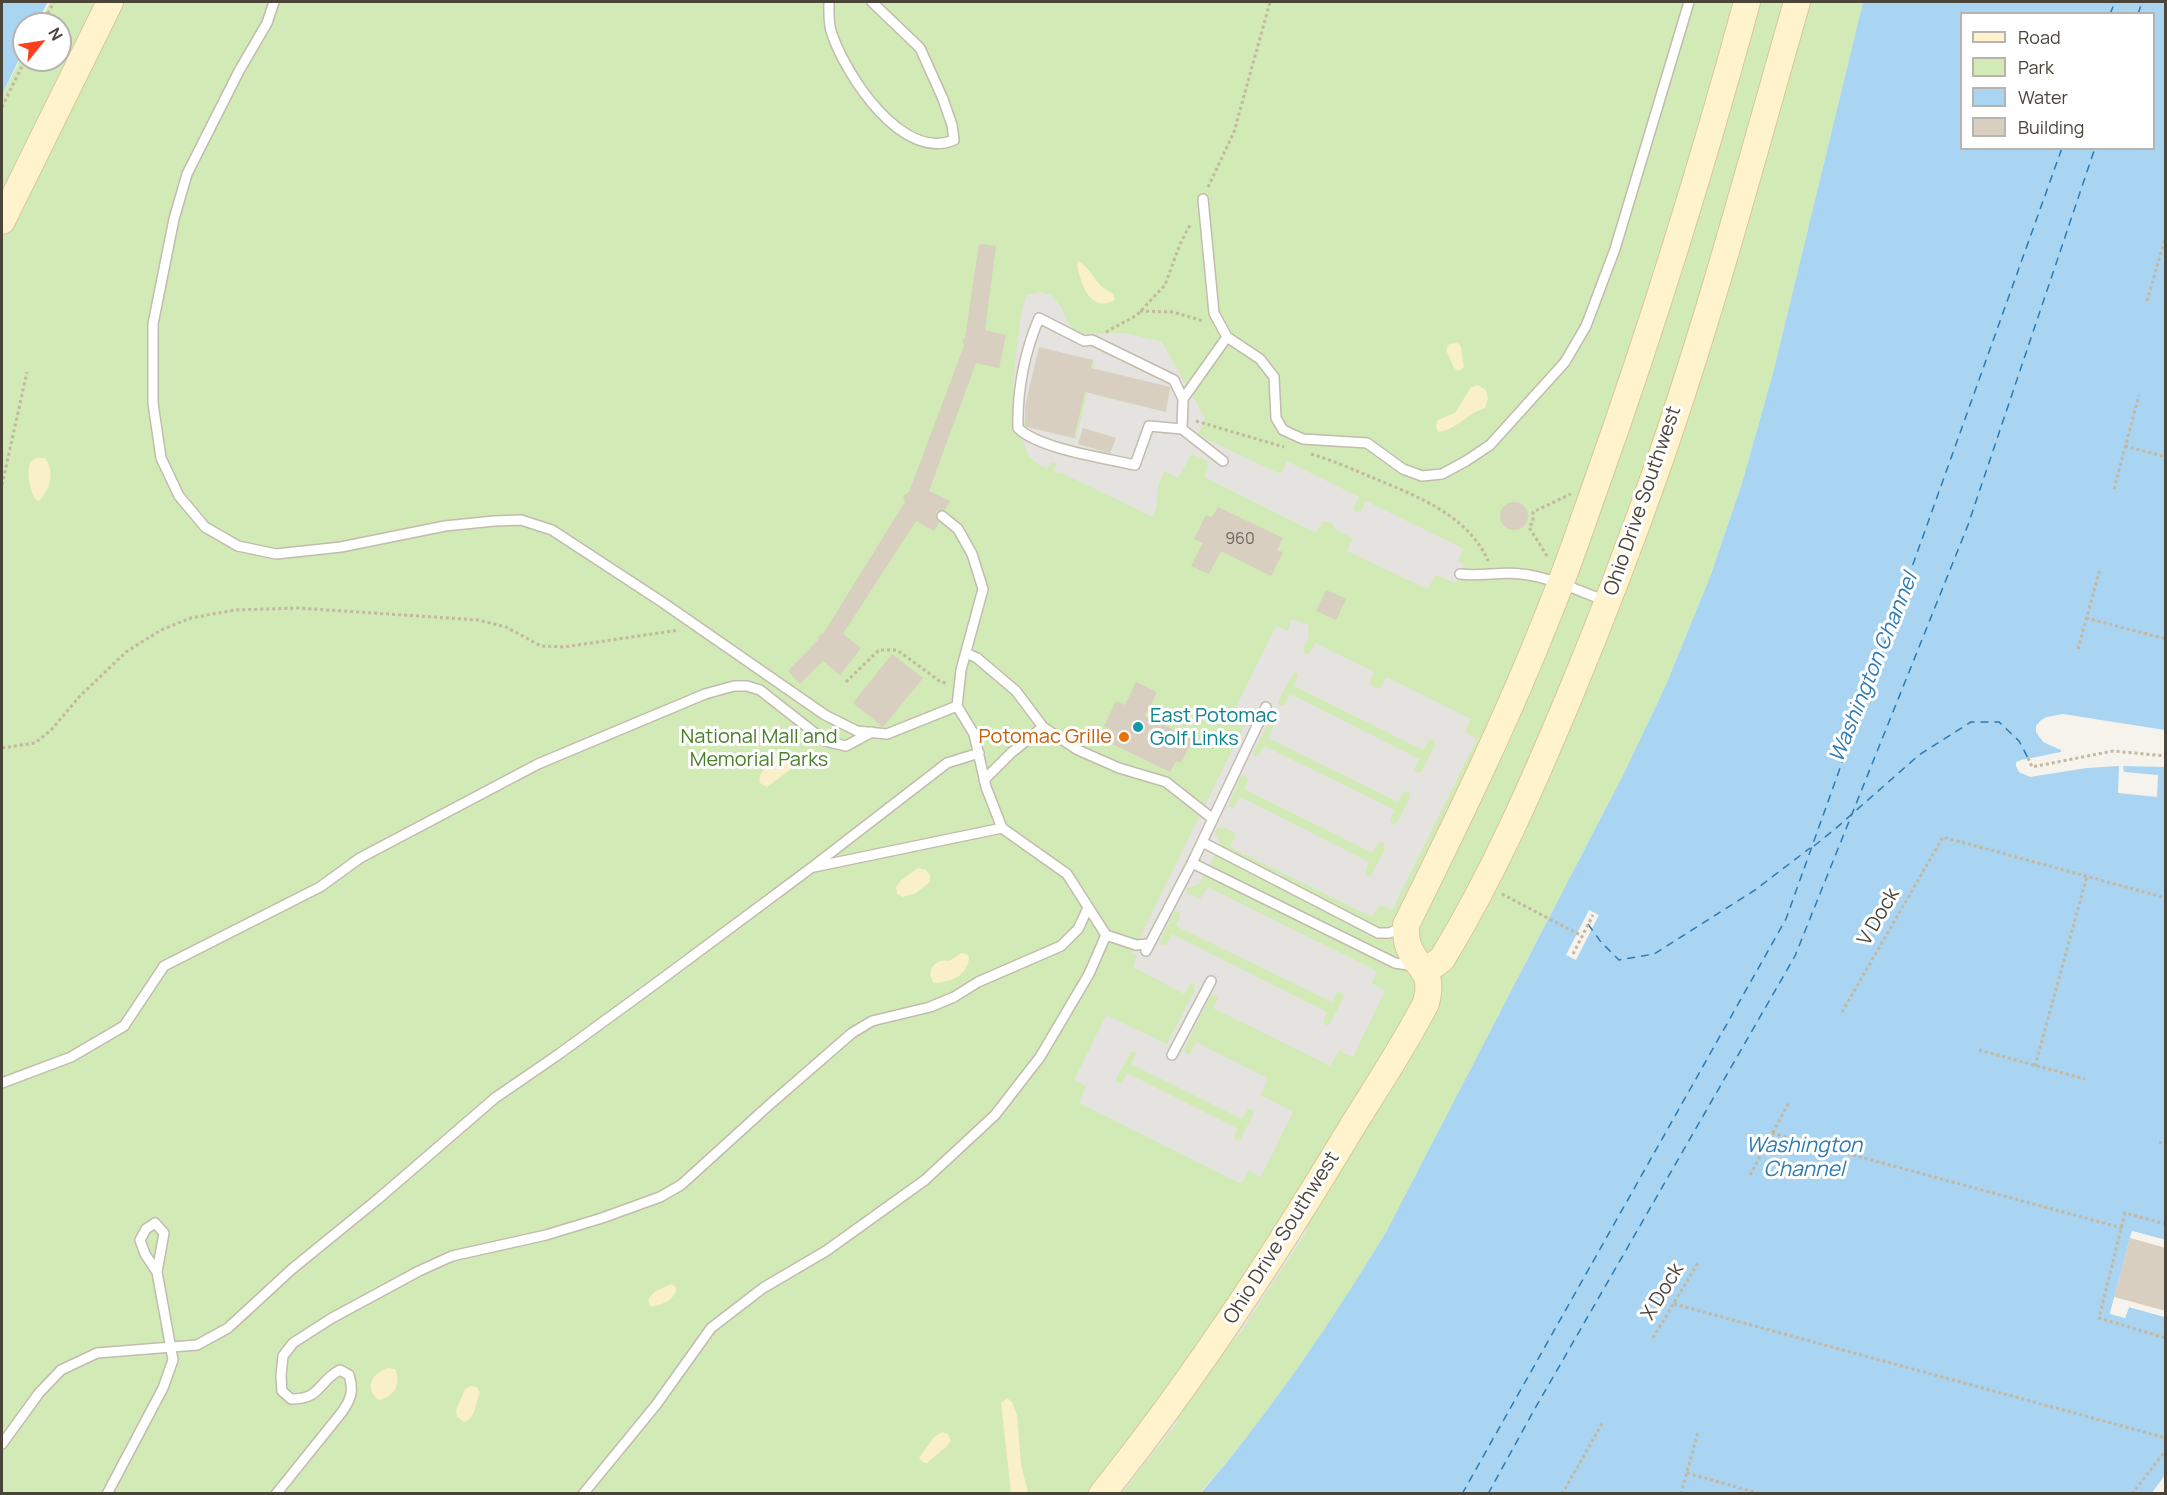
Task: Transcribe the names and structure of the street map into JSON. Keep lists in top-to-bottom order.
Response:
{
  "streets": {
    "street": ["Ohio Drive Southwest"],
    "path": ["V Dock", "X Dock"]
  },
  "water": ["Washington Channel"],
  "parks": ["National Mall and Memorial Parks"],
  "places": ["East Potomac Golf Links", "Potomac Grille"],
  "house_numbers": ["960"],
  "legend": [
    "Road",
    "Park",
    "Water",
    "Building"
  ],
  "north": "top right"
}
